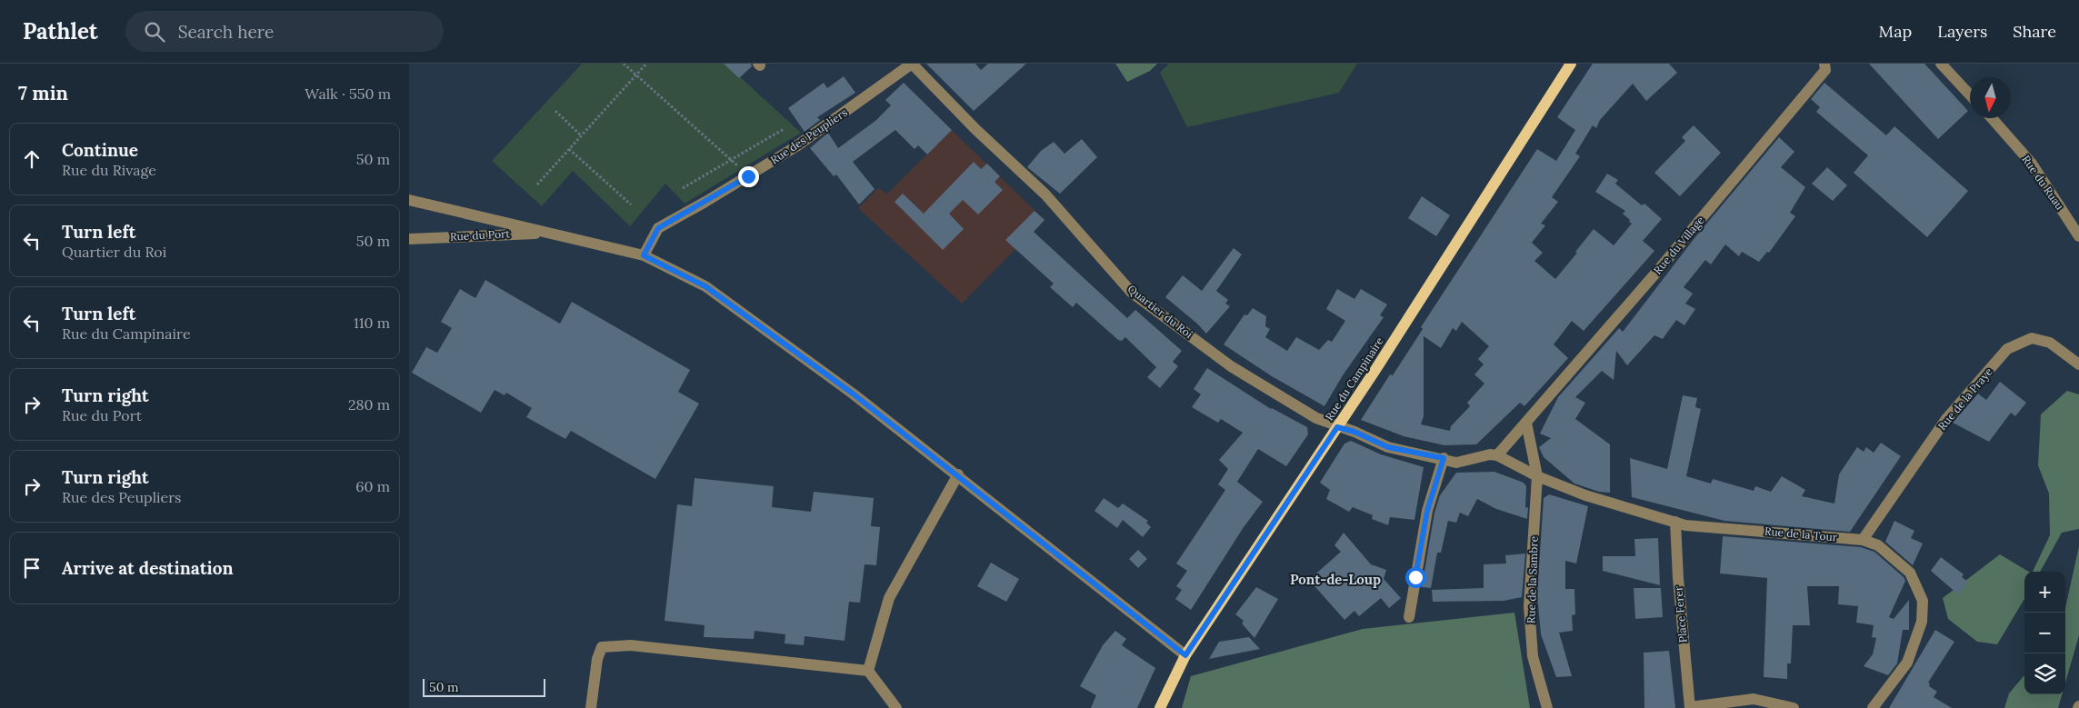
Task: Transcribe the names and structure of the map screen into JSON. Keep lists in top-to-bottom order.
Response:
{
  "streets": {
    "main road": ["Rue du Campinaire"],
    "street": [
      "Rue des Peupliers",
      "Rue du Ruau",
      "Rue du Port",
      "Rue du Village",
      "Quartier du Roi",
      "Rue de la Praye",
      "Rue de la Tour",
      "Rue de la Sambre",
      "Place Ferer"
    ]
  },
  "crossings": [
    ["Rue des Peupliers", "Quartier du Roi"],
    ["Rue du Village", "Quartier du Roi"],
    ["Rue du Village", "Rue de la Tour"],
    ["Rue du Village", "Rue de la Sambre"],
    ["Quartier du Roi", "Rue du Campinaire"],
    ["Quartier du Roi", "Rue de la Tour"],
    ["Rue de la Praye", "Rue de la Tour"],
    ["Rue de la Tour", "Rue de la Sambre"],
    ["Rue de la Tour", "Place Ferer"]
  ],
  "districts": ["Pont-de-Loup"],
  "scale_bar": "50 m",
  "north": "bottom",
  "page": {
    "header": "Pathlet",
    "search": "Search here",
    "nav": ["Map", "Layers", "Share"],
    "heading": ["7 min", "Walk · 550 m"],
    "list": [
      ["Continue", "Rue du Rivage", "50 m"],
      ["Turn left", "Quartier du Roi", "50 m"],
      ["Turn left", "Rue du Campinaire", "110 m"],
      ["Turn right", "Rue du Port", "280 m"],
      ["Turn right", "Rue des Peupliers", "60 m"],
      "Arrive at destination"
    ],
    "map_buttons": ["+", "−"],
    "scale": "50 m"
  }
}
